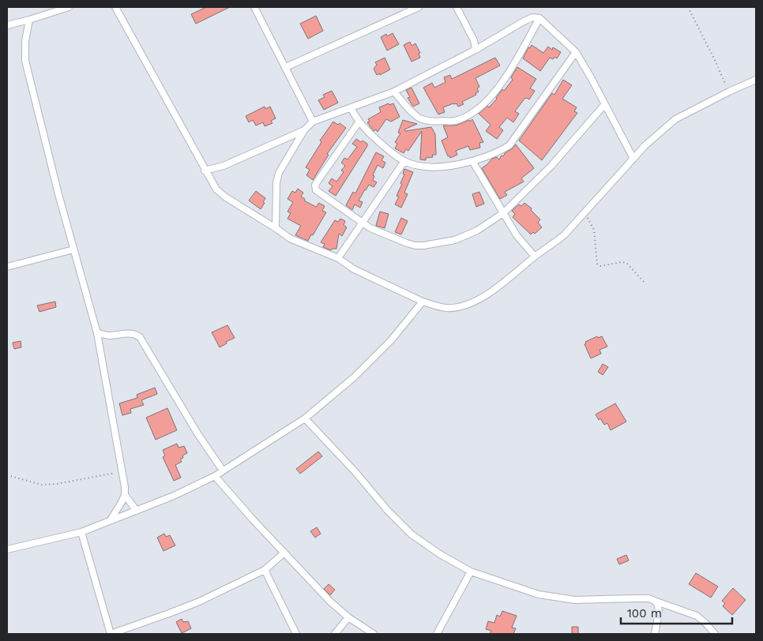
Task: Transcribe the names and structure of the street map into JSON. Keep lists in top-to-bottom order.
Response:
{
  "scale_bar": "100 m"
}
